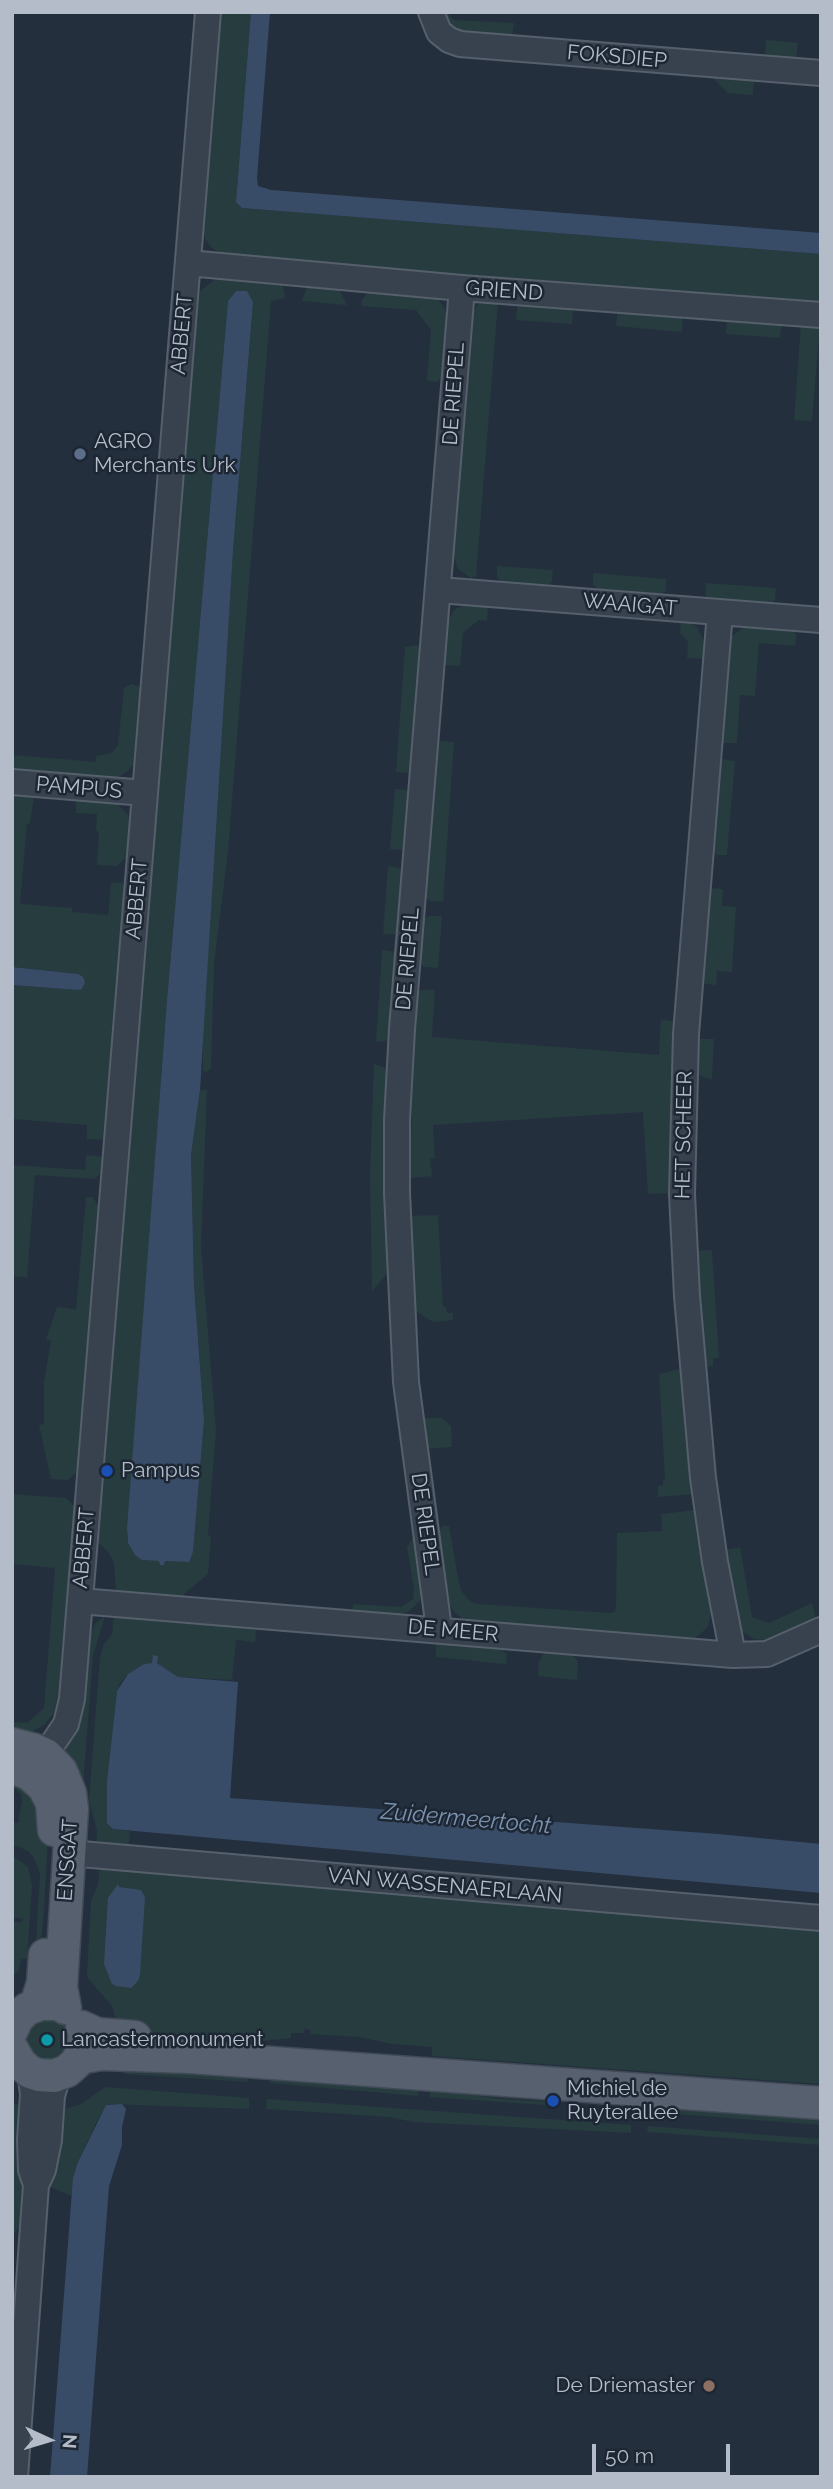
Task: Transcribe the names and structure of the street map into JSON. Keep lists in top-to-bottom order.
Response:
{
  "streets": {
    "main road": ["ENSGAT"],
    "street": [
      "FOKSDIEP",
      "GRIEND",
      "ABBERT",
      "DE RIEPEL",
      "WAAIGAT",
      "PAMPUS",
      "HET SCHEER",
      "DE MEER",
      "VAN WASSENAERLAAN"
    ]
  },
  "crossings": [
    ["GRIEND", "ABBERT"],
    ["GRIEND", "DE RIEPEL"],
    ["ABBERT", "PAMPUS"],
    ["ABBERT", "DE MEER"],
    ["ABBERT", "ENSGAT"],
    ["DE RIEPEL", "WAAIGAT"],
    ["DE RIEPEL", "DE MEER"],
    ["WAAIGAT", "HET SCHEER"],
    ["HET SCHEER", "DE MEER"],
    ["ENSGAT", "VAN WASSENAERLAAN"]
  ],
  "water": ["Zuidermeertocht"],
  "places": [
    "AGRO Merchants Urk",
    "Pampus",
    "Lancastermonument",
    "Michiel de Ruyterallee",
    "De Driemaster"
  ],
  "scale_bar": "50 m",
  "north": "right"
}
